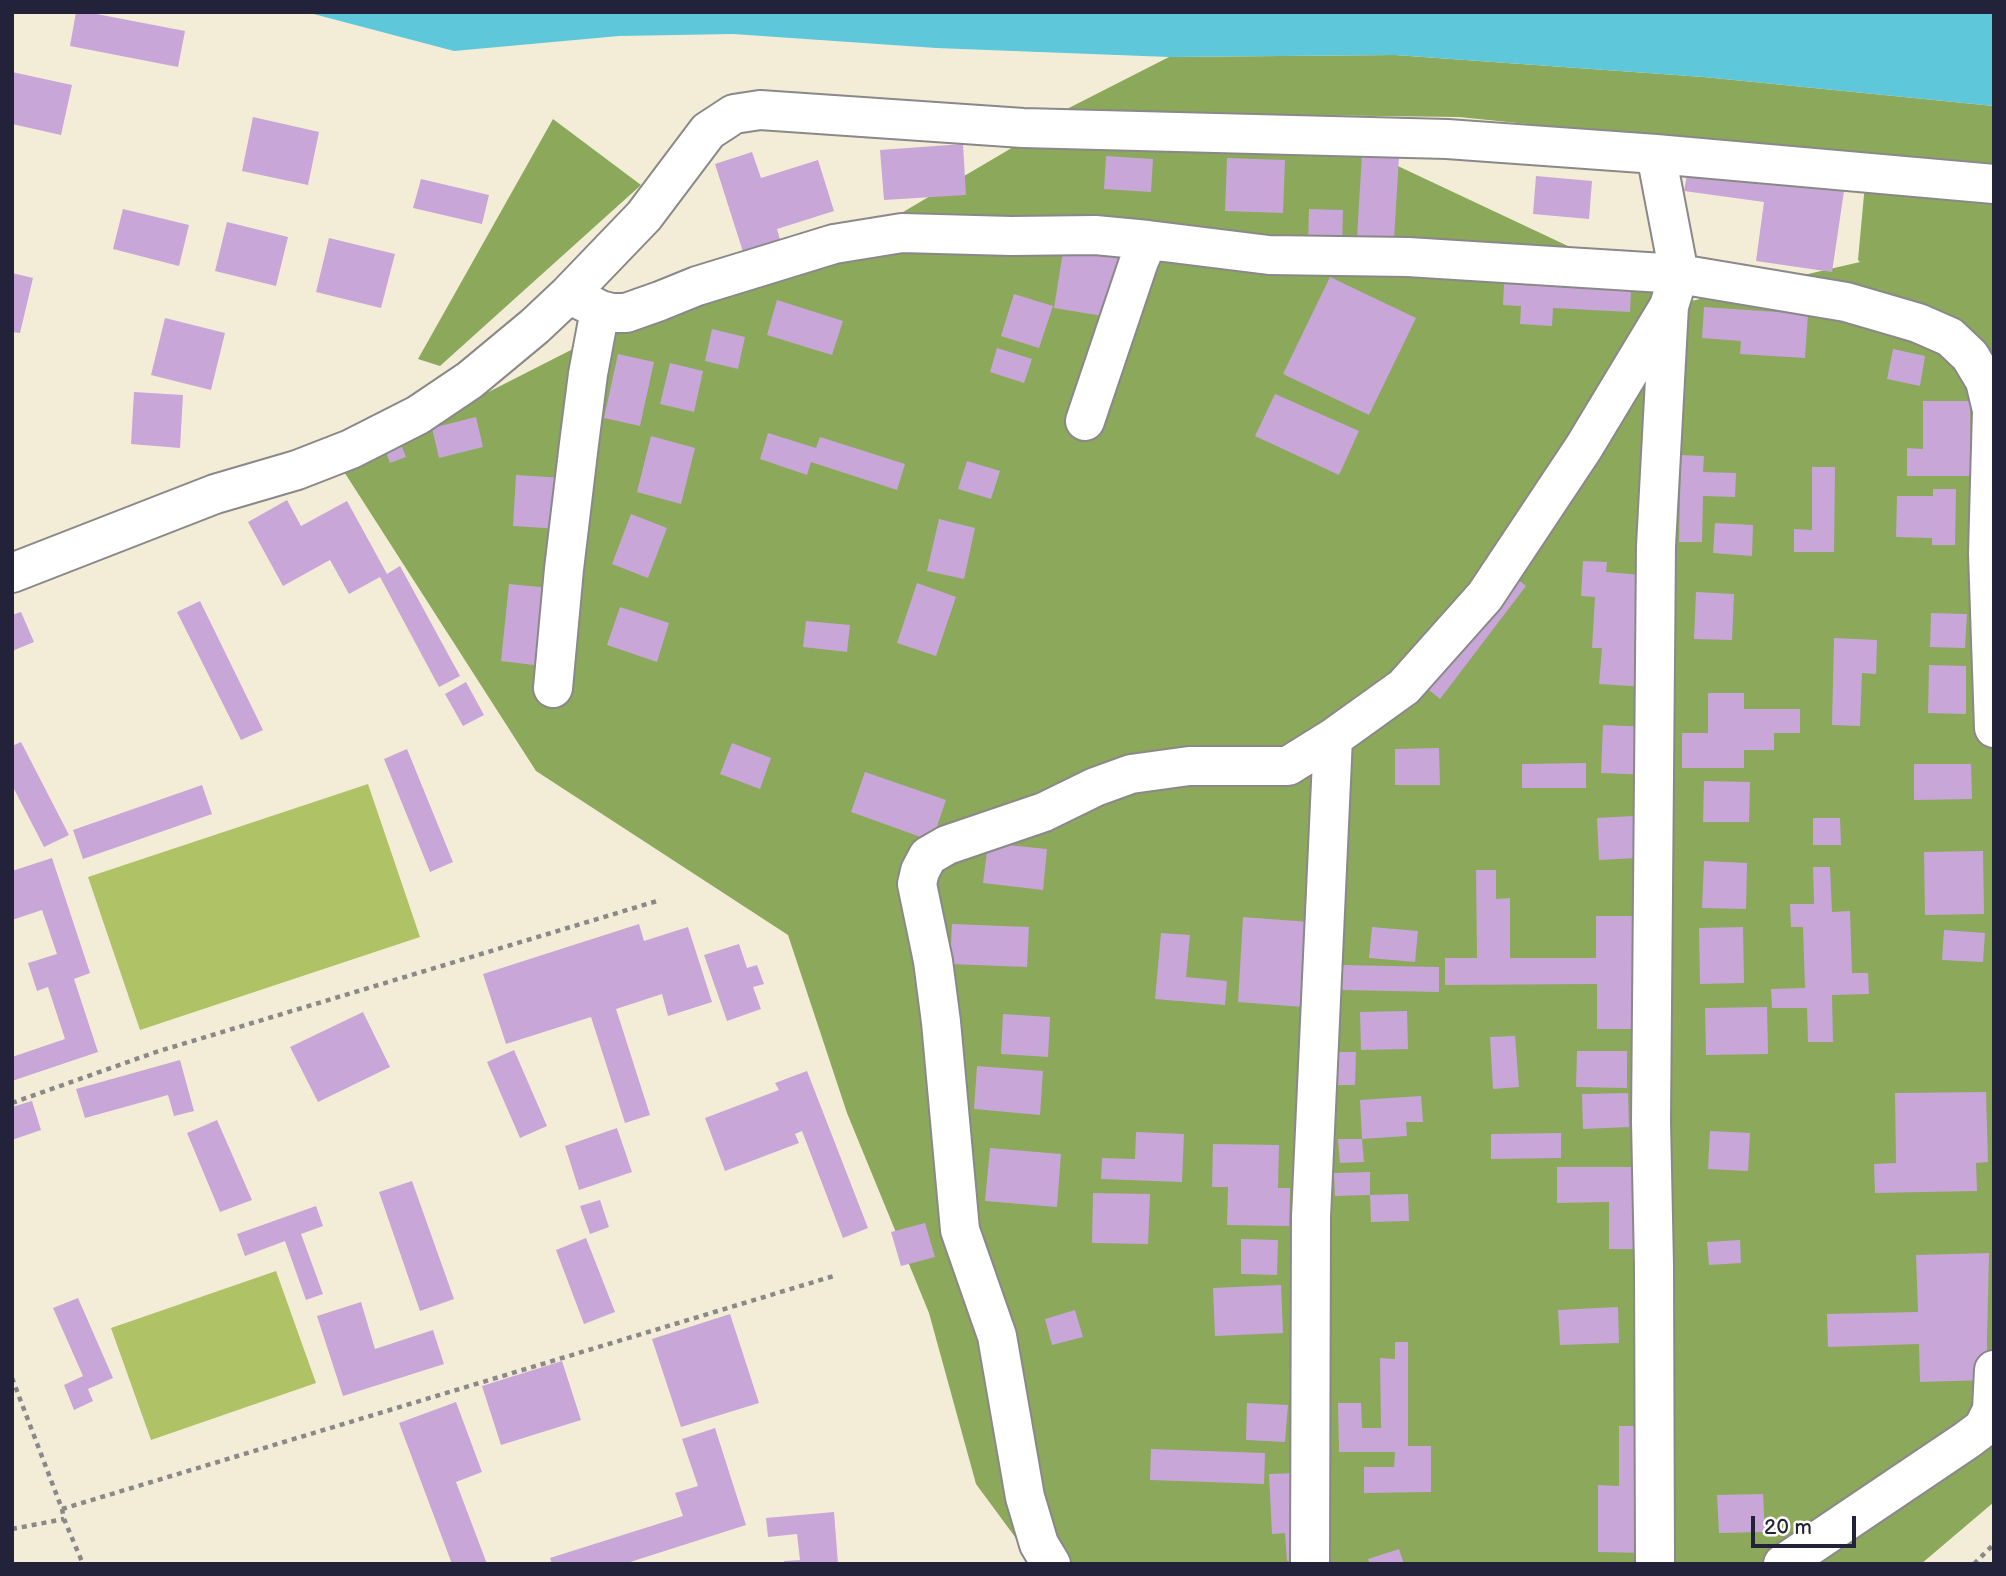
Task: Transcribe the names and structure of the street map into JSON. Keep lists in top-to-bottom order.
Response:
{
  "scale_bar": "20 m"
}
